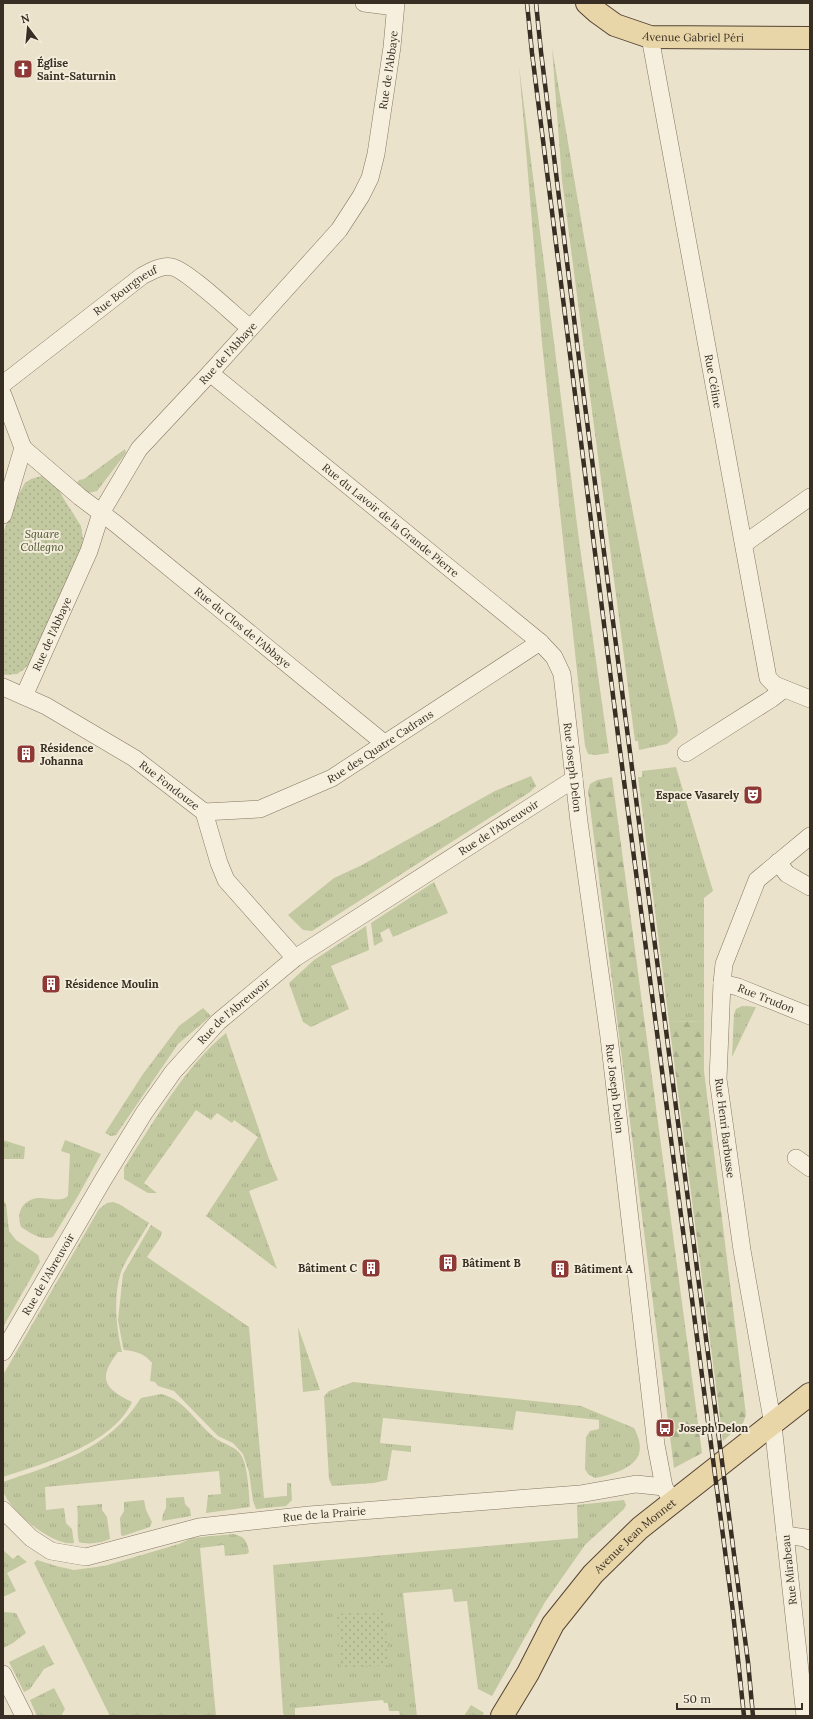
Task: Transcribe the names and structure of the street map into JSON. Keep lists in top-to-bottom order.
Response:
{
  "streets": {
    "main road": ["Avenue Gabriel Péri", "Avenue Jean Monnet"],
    "street": [
      "Rue de l'Abbaye",
      "Rue Bourgneuf",
      "Rue Céline",
      "Rue du Lavoir de la Grande Pierre",
      "Rue du Clos de l'Abbaye",
      "Rue des Quatre Cadrans",
      "Rue Joseph Delon",
      "Rue Fondouze",
      "Rue de l'Abreuvoir",
      "Rue Trudon",
      "Rue Henri Barbusse",
      "Rue de la Prairie",
      "Rue Mirabeau"
    ]
  },
  "crossings": [
    ["Avenue Gabriel Péri", "Rue Céline"],
    ["Rue de l'Abbaye", "Rue Bourgneuf"],
    ["Rue de l'Abbaye", "Rue du Lavoir de la Grande Pierre"],
    ["Rue de l'Abbaye", "Rue du Clos de l'Abbaye"],
    ["Rue de l'Abbaye", "Rue Fondouze"],
    ["Rue du Lavoir de la Grande Pierre", "Rue des Quatre Cadrans"],
    ["Rue du Lavoir de la Grande Pierre", "Rue Joseph Delon"],
    ["Rue du Clos de l'Abbaye", "Rue des Quatre Cadrans"],
    ["Rue des Quatre Cadrans", "Rue Fondouze"],
    ["Rue Joseph Delon", "Rue de l'Abreuvoir"],
    ["Rue Joseph Delon", "Rue de la Prairie"],
    ["Rue Joseph Delon", "Avenue Jean Monnet"],
    ["Rue Fondouze", "Rue de l'Abreuvoir"],
    ["Rue Trudon", "Rue Henri Barbusse"],
    ["Rue Henri Barbusse", "Avenue Jean Monnet"],
    ["Rue Henri Barbusse", "Rue Mirabeau"],
    ["Rue de la Prairie", "Avenue Jean Monnet"],
    ["Avenue Jean Monnet", "Rue Mirabeau"]
  ],
  "parks": ["Square Collegno"],
  "places": {
    "church": ["Église Saint-Saturnin"],
    "building": [
      "Résidence Johanna",
      "Résidence Moulin",
      "Bâtiment B",
      "Bâtiment C",
      "Bâtiment A"
    ],
    "theatre": ["Espace Vasarely"],
    "bus stop": ["Joseph Delon"]
  },
  "scale_bar": "50 m",
  "north": "top"
}
